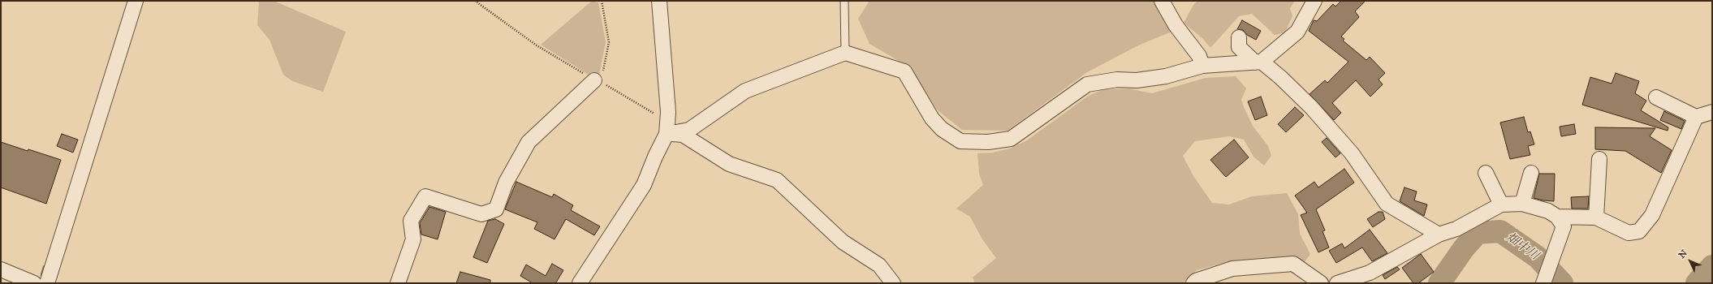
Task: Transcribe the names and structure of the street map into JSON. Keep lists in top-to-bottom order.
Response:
{
  "water": ["畑中川"],
  "north": "top left"
}
